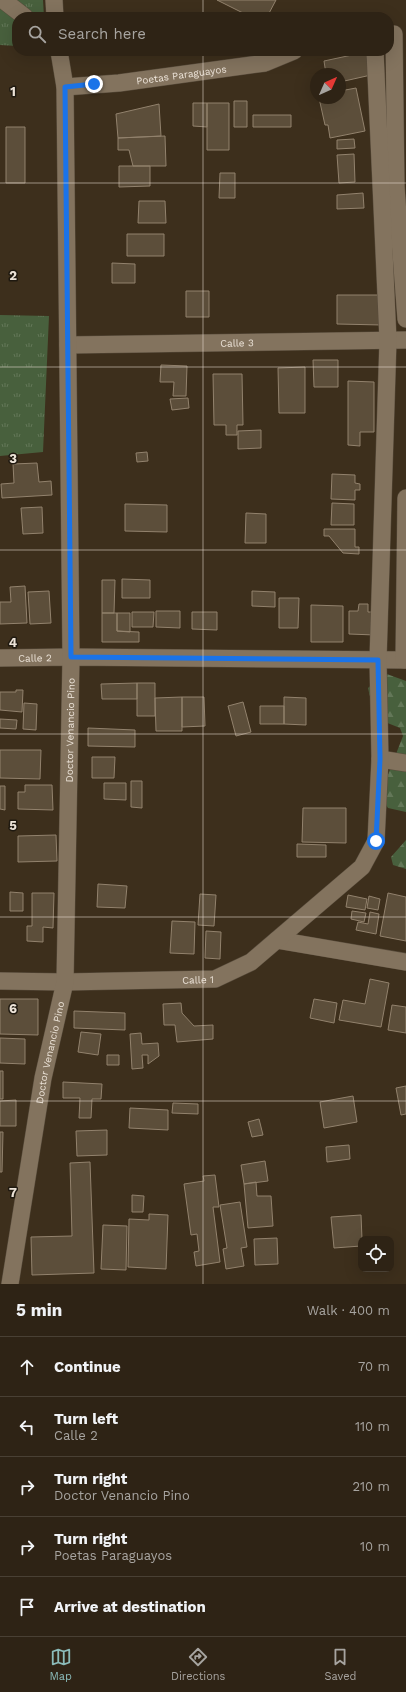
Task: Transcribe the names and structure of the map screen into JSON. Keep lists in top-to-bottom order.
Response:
{
  "streets": {
    "street": [
      "Poetas Paraguayos",
      "Calle 3",
      "Calle 2",
      "Doctor Venancio Pino",
      "Calle 1"
    ]
  },
  "crossings": [
    ["Poetas Paraguayos", "Doctor Venancio Pino"],
    ["Calle 3", "Doctor Venancio Pino"],
    ["Calle 3", "Calle 1"],
    ["Calle 2", "Doctor Venancio Pino"],
    ["Calle 2", "Calle 1"],
    ["Doctor Venancio Pino", "Calle 1"]
  ],
  "north": "top right",
  "page": {
    "search": "Search here",
    "heading": ["5 min", "Walk · 400 m"],
    "list": [
      ["Continue", "70 m"],
      ["Turn left", "Calle 2", "110 m"],
      ["Turn right", "Doctor Venancio Pino", "210 m"],
      ["Turn right", "Poetas Paraguayos", "10 m"],
      "Arrive at destination"
    ],
    "nav": ["Map", "Directions", "Saved"]
  },
  "grid": {
    "rows": [
      "1",
      "2",
      "3",
      "4",
      "5",
      "6",
      "7"
    ]
  }
}
